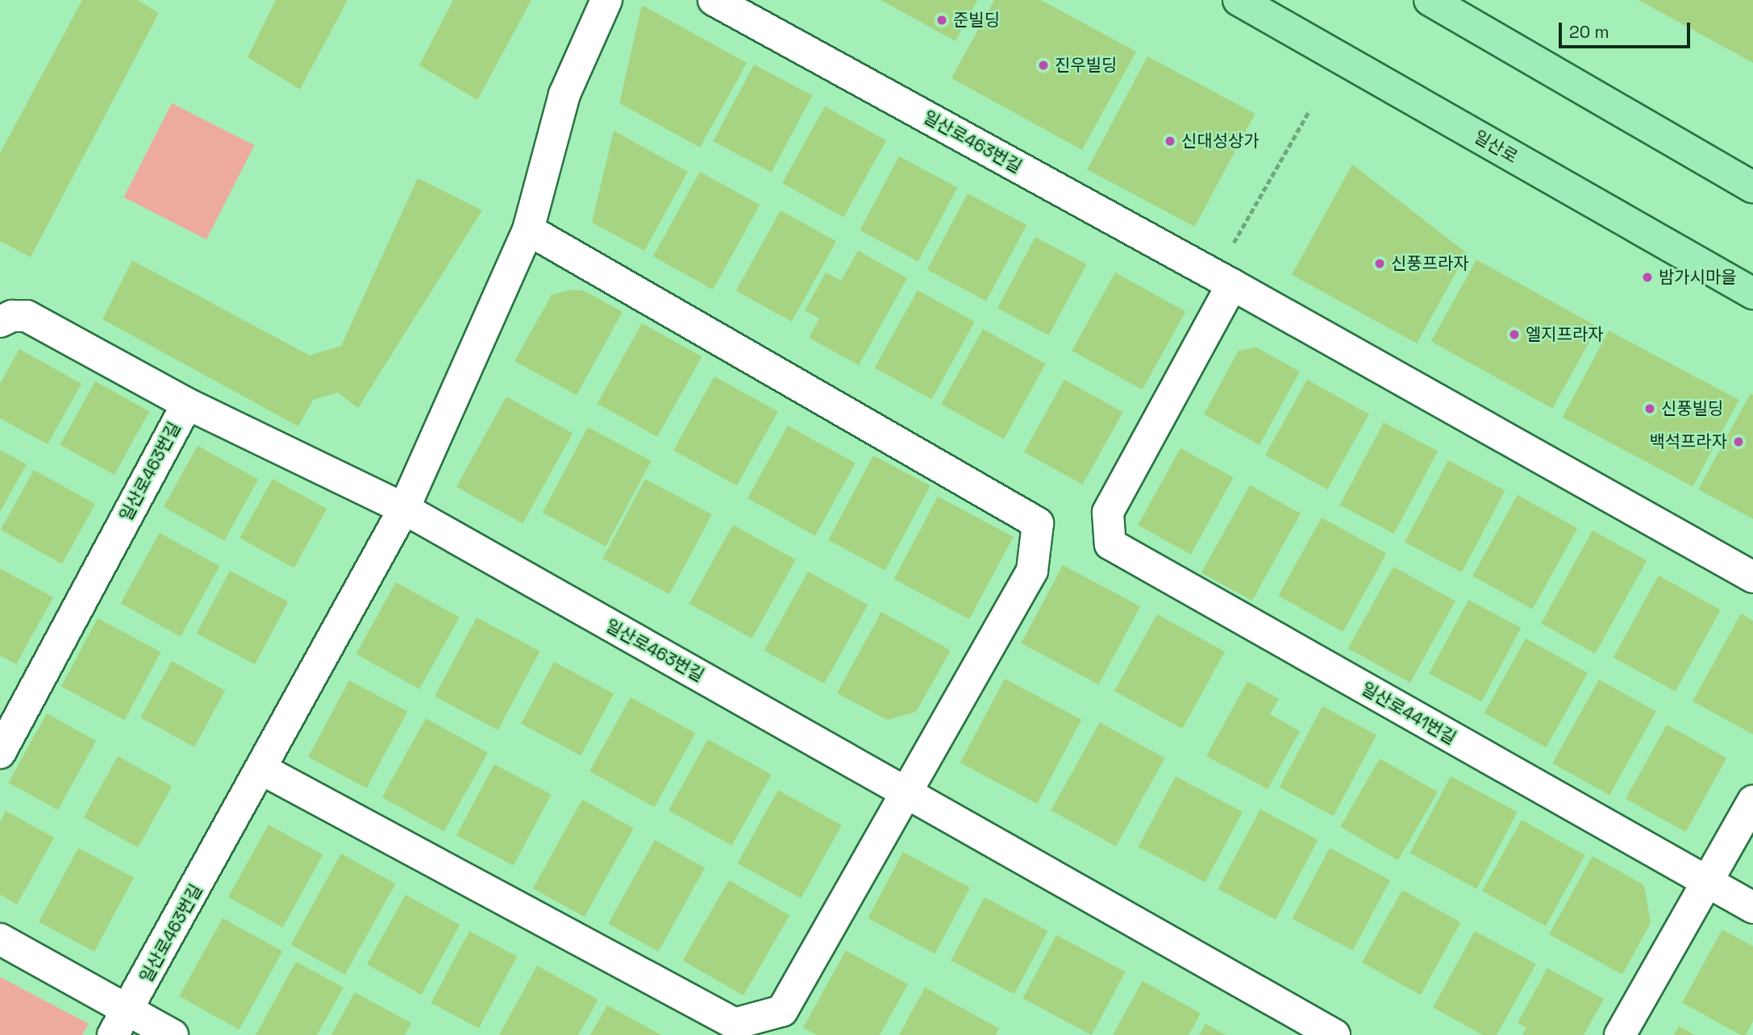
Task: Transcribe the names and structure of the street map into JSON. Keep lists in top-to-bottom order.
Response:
{
  "streets": {
    "main road": ["일산로"],
    "street": ["일산로463번길", "일산로441번길"]
  },
  "crossings": [
    ["일산로463번길", "일산로441번길"]
  ],
  "places": [
    "준빌딩",
    "진우빌딩",
    "신대성상가",
    "신풍프라자",
    "밤가시마을",
    "엘지프라자",
    "신풍빌딩",
    "백석프라자"
  ],
  "scale_bar": "20 m"
}
